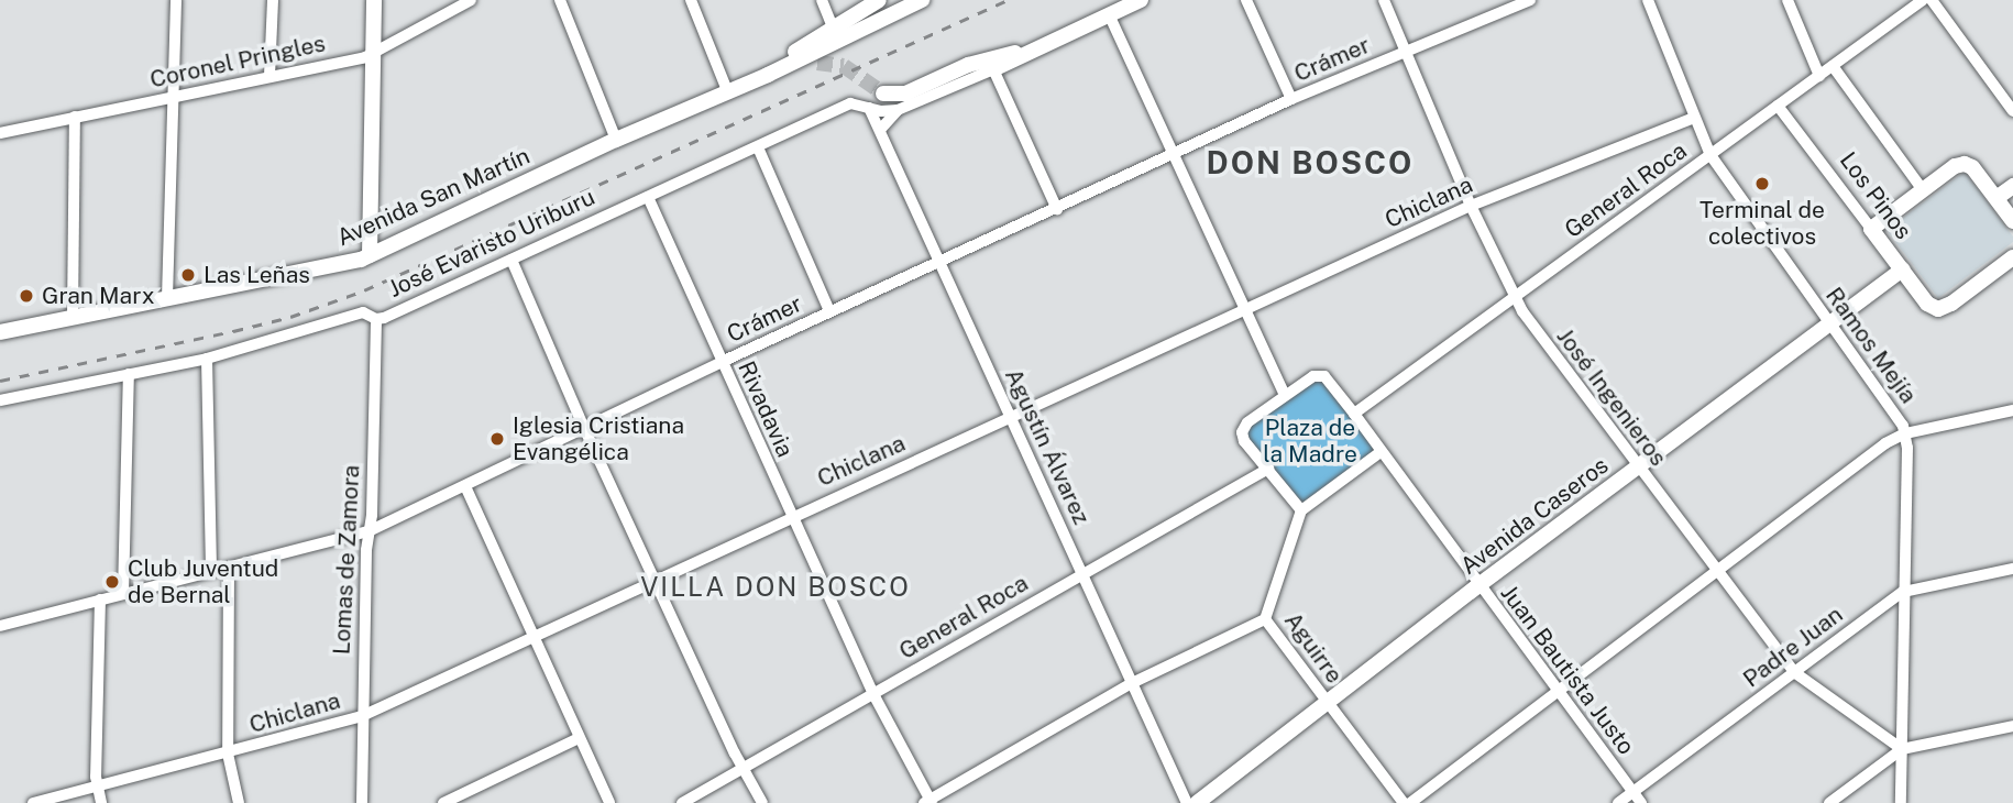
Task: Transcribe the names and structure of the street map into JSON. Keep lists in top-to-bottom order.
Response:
{
  "streets": {
    "street": [
      "Crámer",
      "Coronel Pringles",
      "General Roca",
      "Los Pinos",
      "Avenida San Martín",
      "Chiclana",
      "José Evaristo Uriburu",
      "Ramos Mejía",
      "José Ingenieros",
      "Rivadavia",
      "Agustín Álvarez",
      "Avenida Caseros",
      "Lomas de Zamora",
      "Padre Juan",
      "Aguirre",
      "Juan Bautista Justo"
    ]
  },
  "crossings": [
    ["Crámer", "José Ingenieros"],
    ["Crámer", "Rivadavia"],
    ["Crámer", "Agustín Álvarez"],
    ["Crámer", "Lomas de Zamora"],
    ["General Roca", "Los Pinos"],
    ["General Roca", "Ramos Mejía"],
    ["General Roca", "José Ingenieros"],
    ["General Roca", "Rivadavia"],
    ["General Roca", "Agustín Álvarez"],
    ["General Roca", "Juan Bautista Justo"],
    ["Los Pinos", "Avenida Caseros"],
    ["Chiclana", "Ramos Mejía"],
    ["Chiclana", "José Ingenieros"],
    ["Chiclana", "Rivadavia"],
    ["Chiclana", "Agustín Álvarez"],
    ["Chiclana", "Lomas de Zamora"],
    ["José Evaristo Uriburu", "Rivadavia"],
    ["José Evaristo Uriburu", "Agustín Álvarez"],
    ["José Evaristo Uriburu", "Lomas de Zamora"],
    ["Ramos Mejía", "José Ingenieros"],
    ["Ramos Mejía", "Avenida Caseros"],
    ["Ramos Mejía", "Padre Juan"],
    ["José Ingenieros", "Avenida Caseros"],
    ["José Ingenieros", "Padre Juan"],
    ["Avenida Caseros", "Aguirre"],
    ["Avenida Caseros", "Juan Bautista Justo"],
    ["Padre Juan", "Juan Bautista Justo"]
  ],
  "districts": ["DON BOSCO", "VILLA DON BOSCO"],
  "parks": ["Plaza de la Madre"],
  "places": [
    "Terminal de colectivos",
    "Las Leñas",
    "Gran Marx",
    "Iglesia Cristiana Evangélica",
    "Club Juventud de Bernal"
  ]
}
